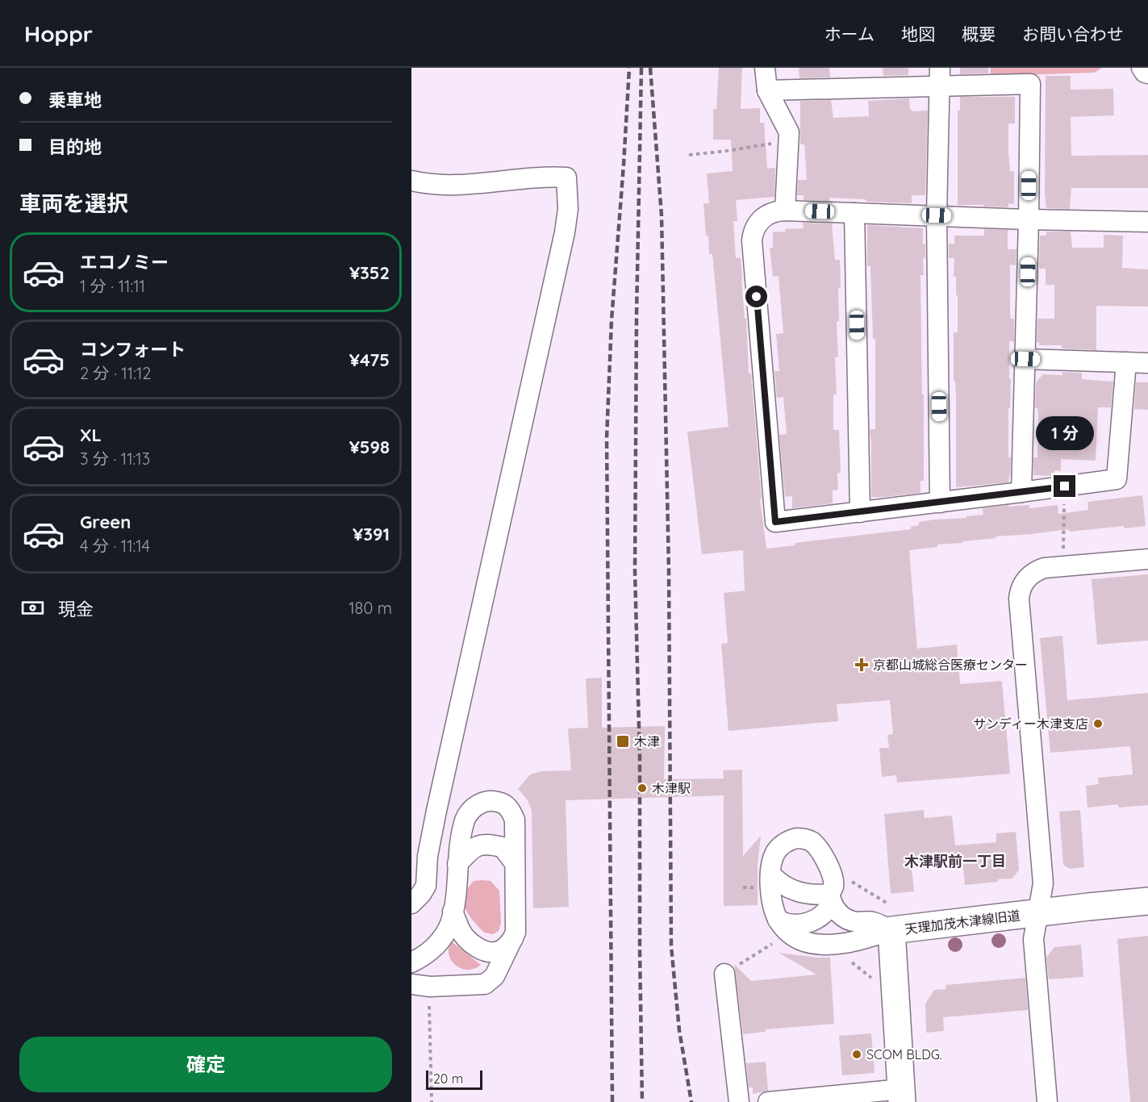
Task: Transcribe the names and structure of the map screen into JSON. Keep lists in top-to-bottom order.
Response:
{
  "streets": {
    "street": ["天理加茂木津線旧道"]
  },
  "districts": ["木津駅前一丁目"],
  "places": {
    "health": ["京都山城総合医療センター"],
    "other": ["サンディー木津支店", "木津駅", "SCOM BLDG."],
    "transit": ["木津"]
  },
  "scale_bar": "20 m",
  "page": {
    "header": "Hoppr",
    "nav": [
      "ホーム",
      "地図",
      "概要",
      "お問い合わせ"
    ],
    "banner": ["乗車地", "目的地"],
    "heading": "車両を選択",
    "list": [
      {
        "name": "エコノミー",
        "note": "1 分 · 11:11",
        "value": "¥352"
      },
      {
        "name": "コンフォート",
        "note": "2 分 · 11:12",
        "value": "¥475"
      },
      {
        "name": "XL",
        "note": "3 分 · 11:13",
        "value": "¥598"
      },
      {
        "name": "Green",
        "note": "4 分 · 11:14",
        "value": "¥391"
      }
    ],
    "bubble": "1 分",
    "pay": ["現金", "180 m"],
    "buttons": "確定",
    "scale": "20 m"
  }
}
